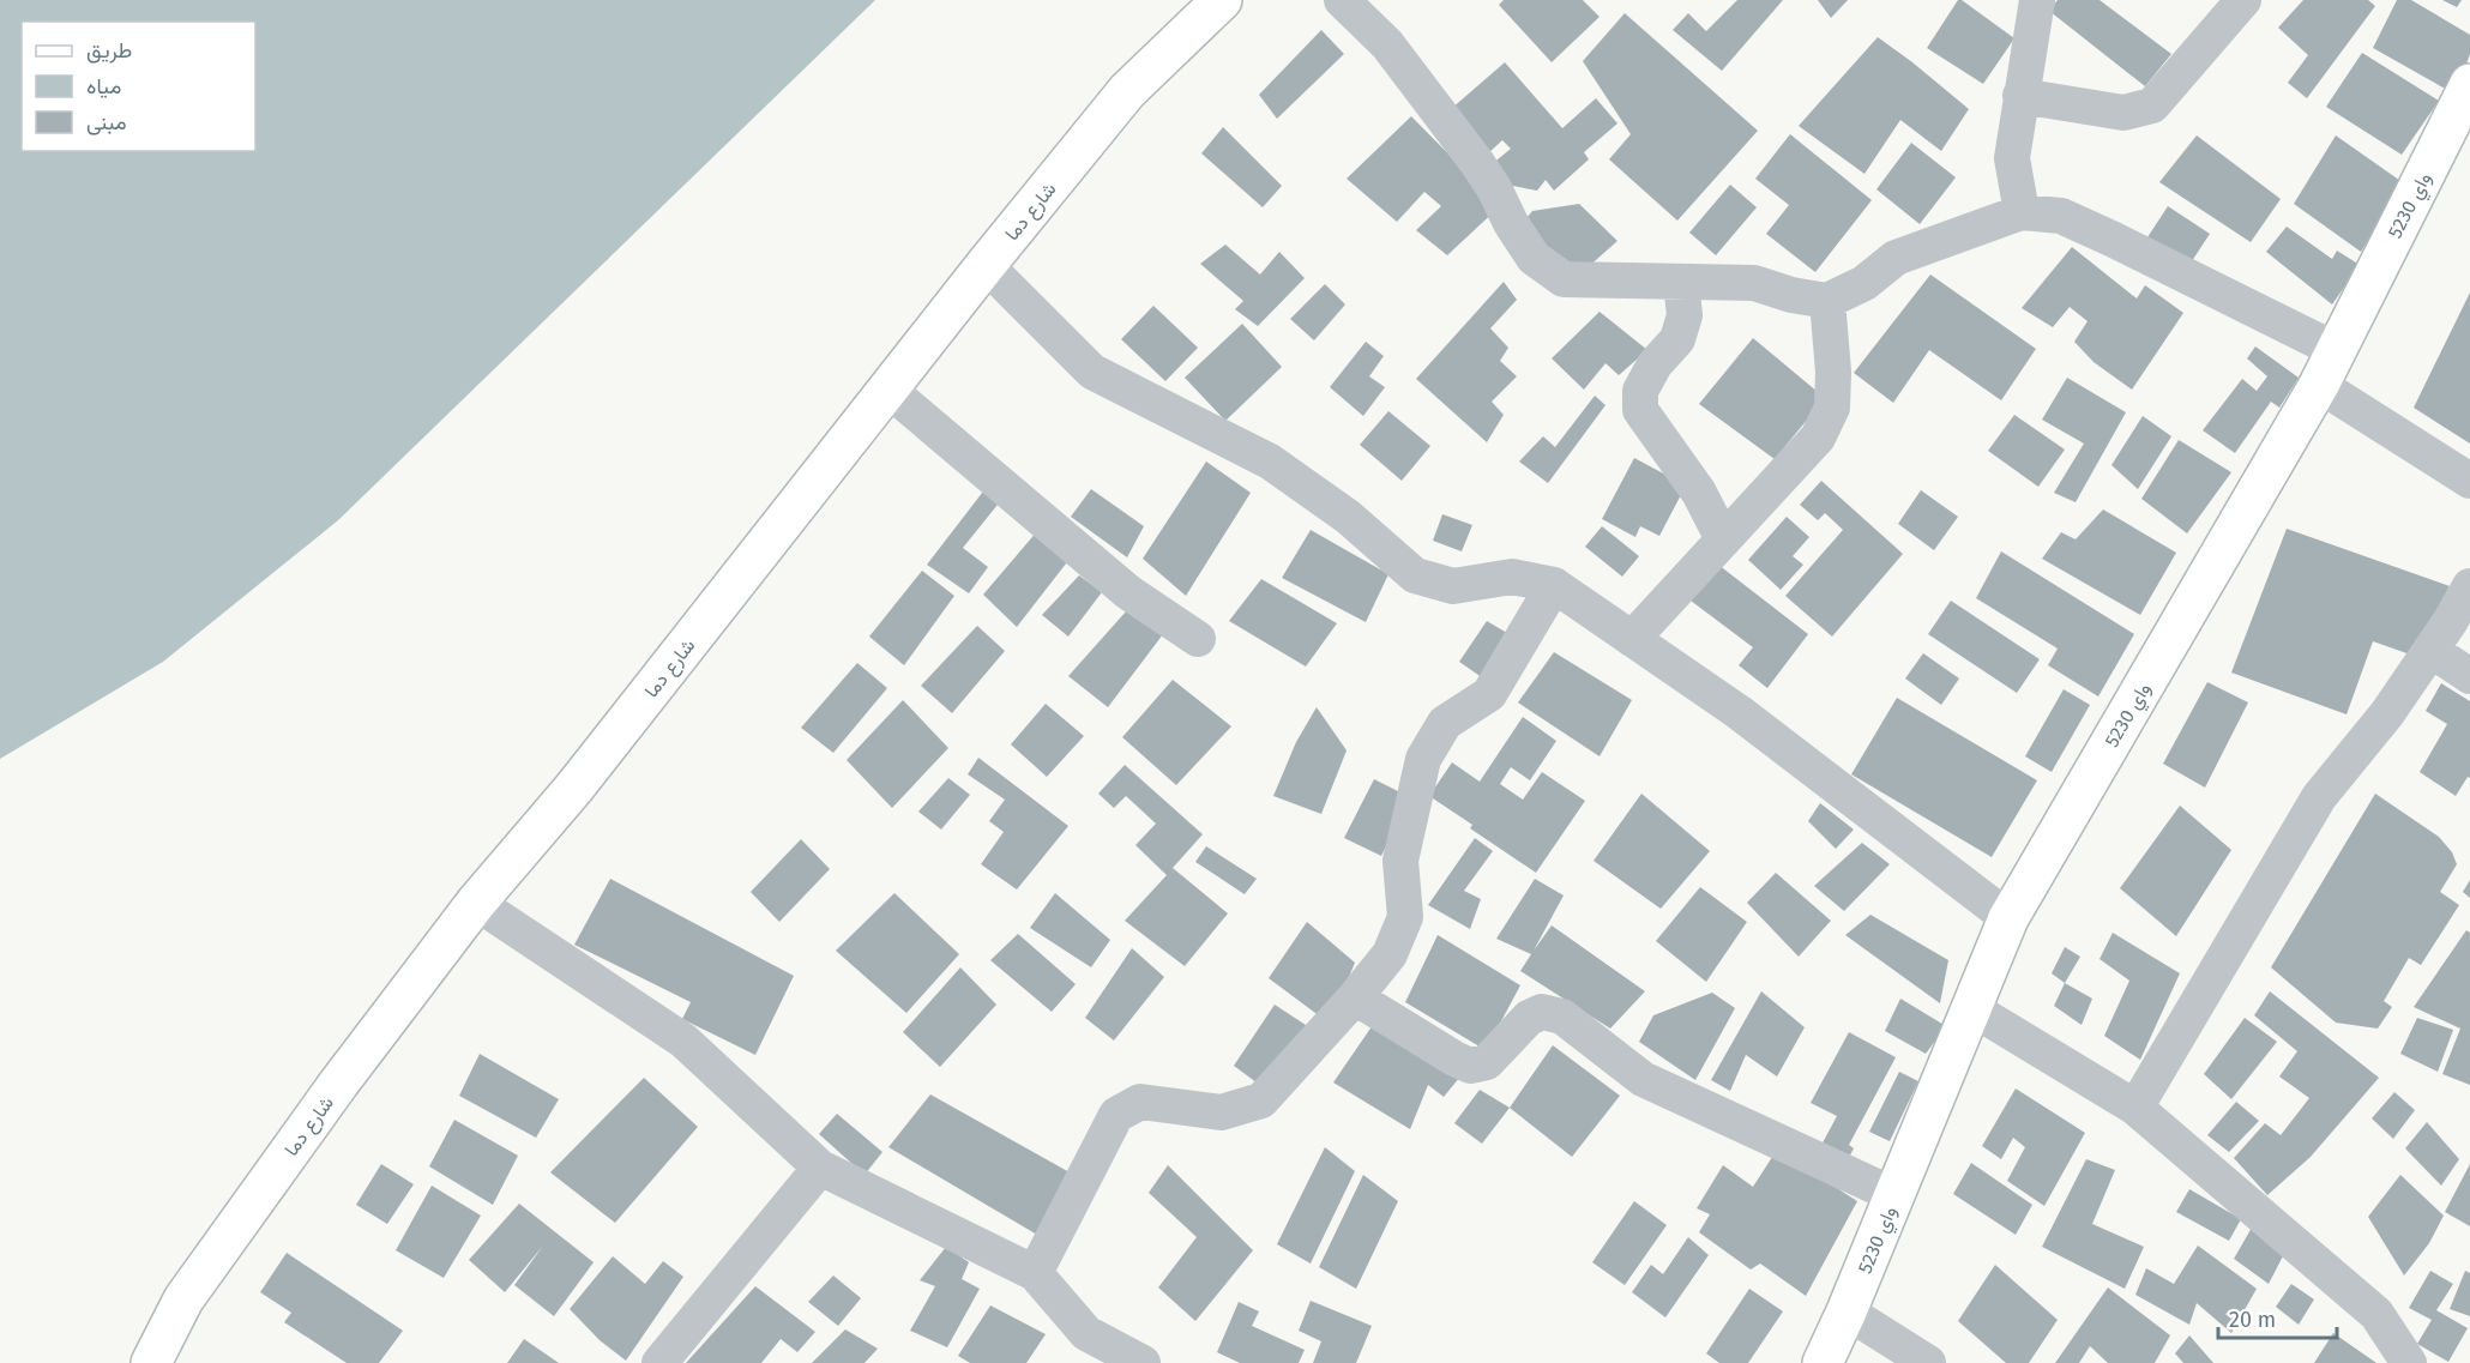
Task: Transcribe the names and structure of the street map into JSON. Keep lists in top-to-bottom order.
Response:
{
  "streets": {
    "main road": ["واي 5230", "شارع دما"]
  },
  "legend": ["طريق", "مياه", "مبنى"],
  "scale_bar": "20 m"
}
